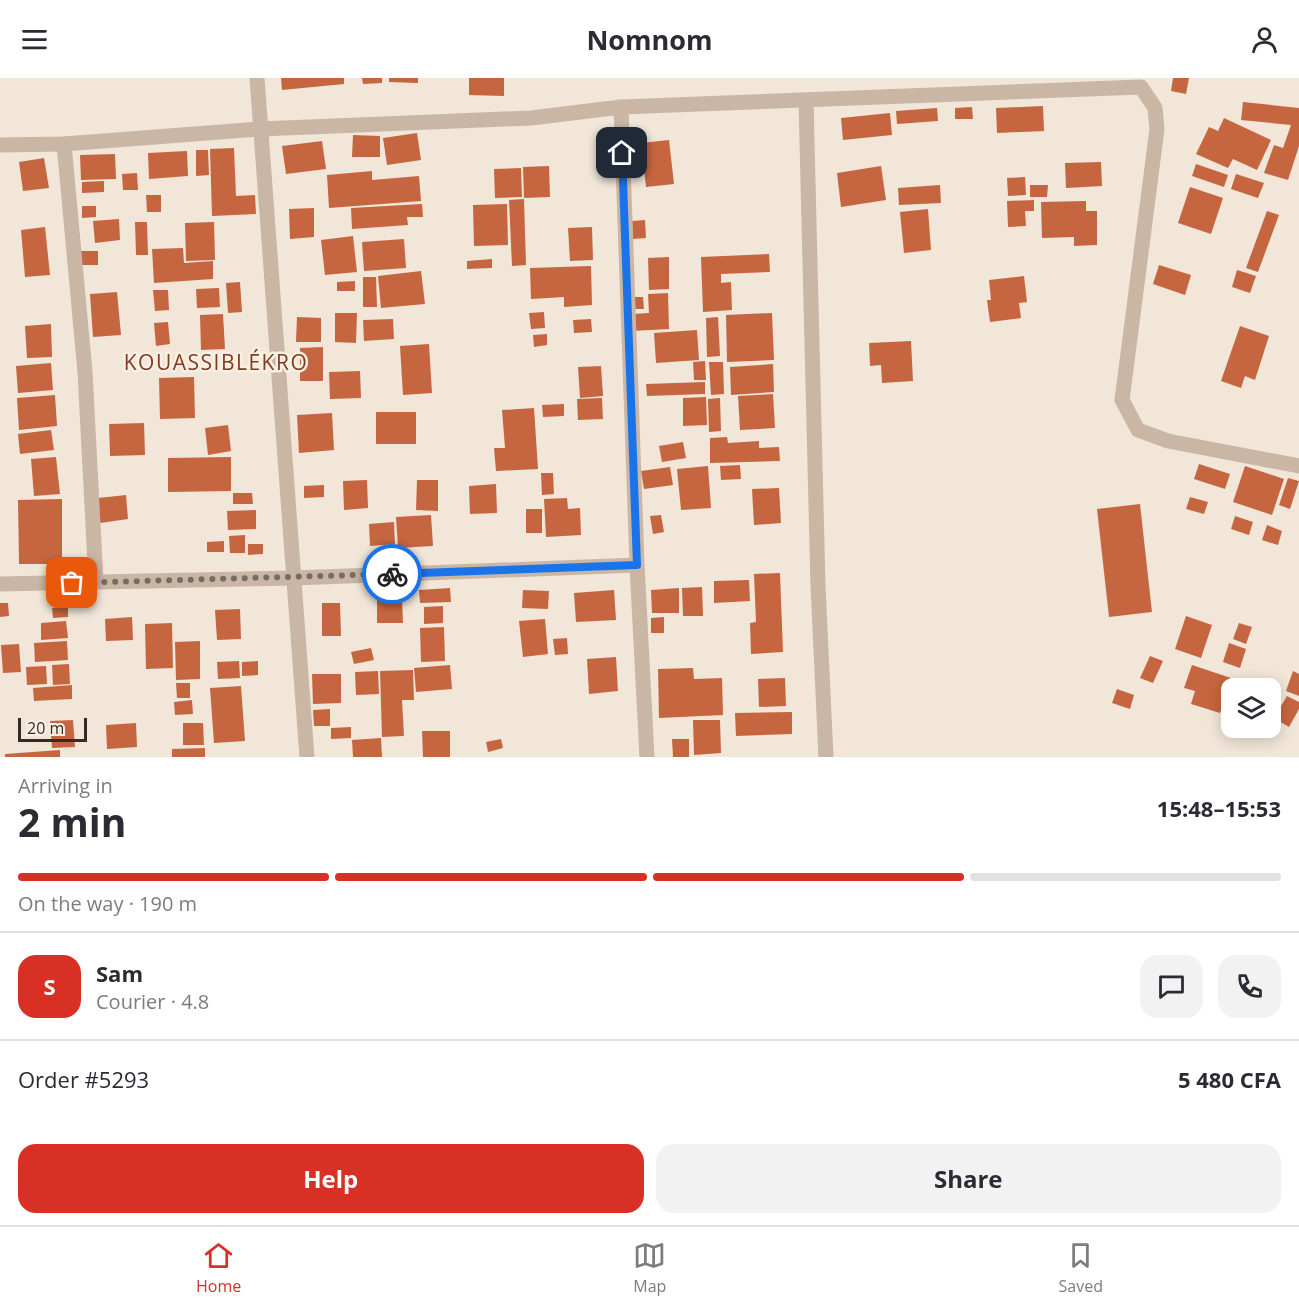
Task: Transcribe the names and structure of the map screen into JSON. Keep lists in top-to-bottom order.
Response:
{
  "districts": ["KOUASSIBLÉKRO"],
  "scale_bar": "20 m",
  "page": {
    "header": "Nomnom",
    "scale": "20 m",
    "heading": ["2 min", "Arriving in", "15:48–15:53"],
    "panel": [
      "Sam",
      "Courier · 4.8",
      "Order #5293",
      "5 480 CFA"
    ],
    "bar": "On the way · 190 m",
    "round": "S",
    "buttons": ["Help", "Share"],
    "tabs": ["Home", "Map", "Saved"]
  }
}
